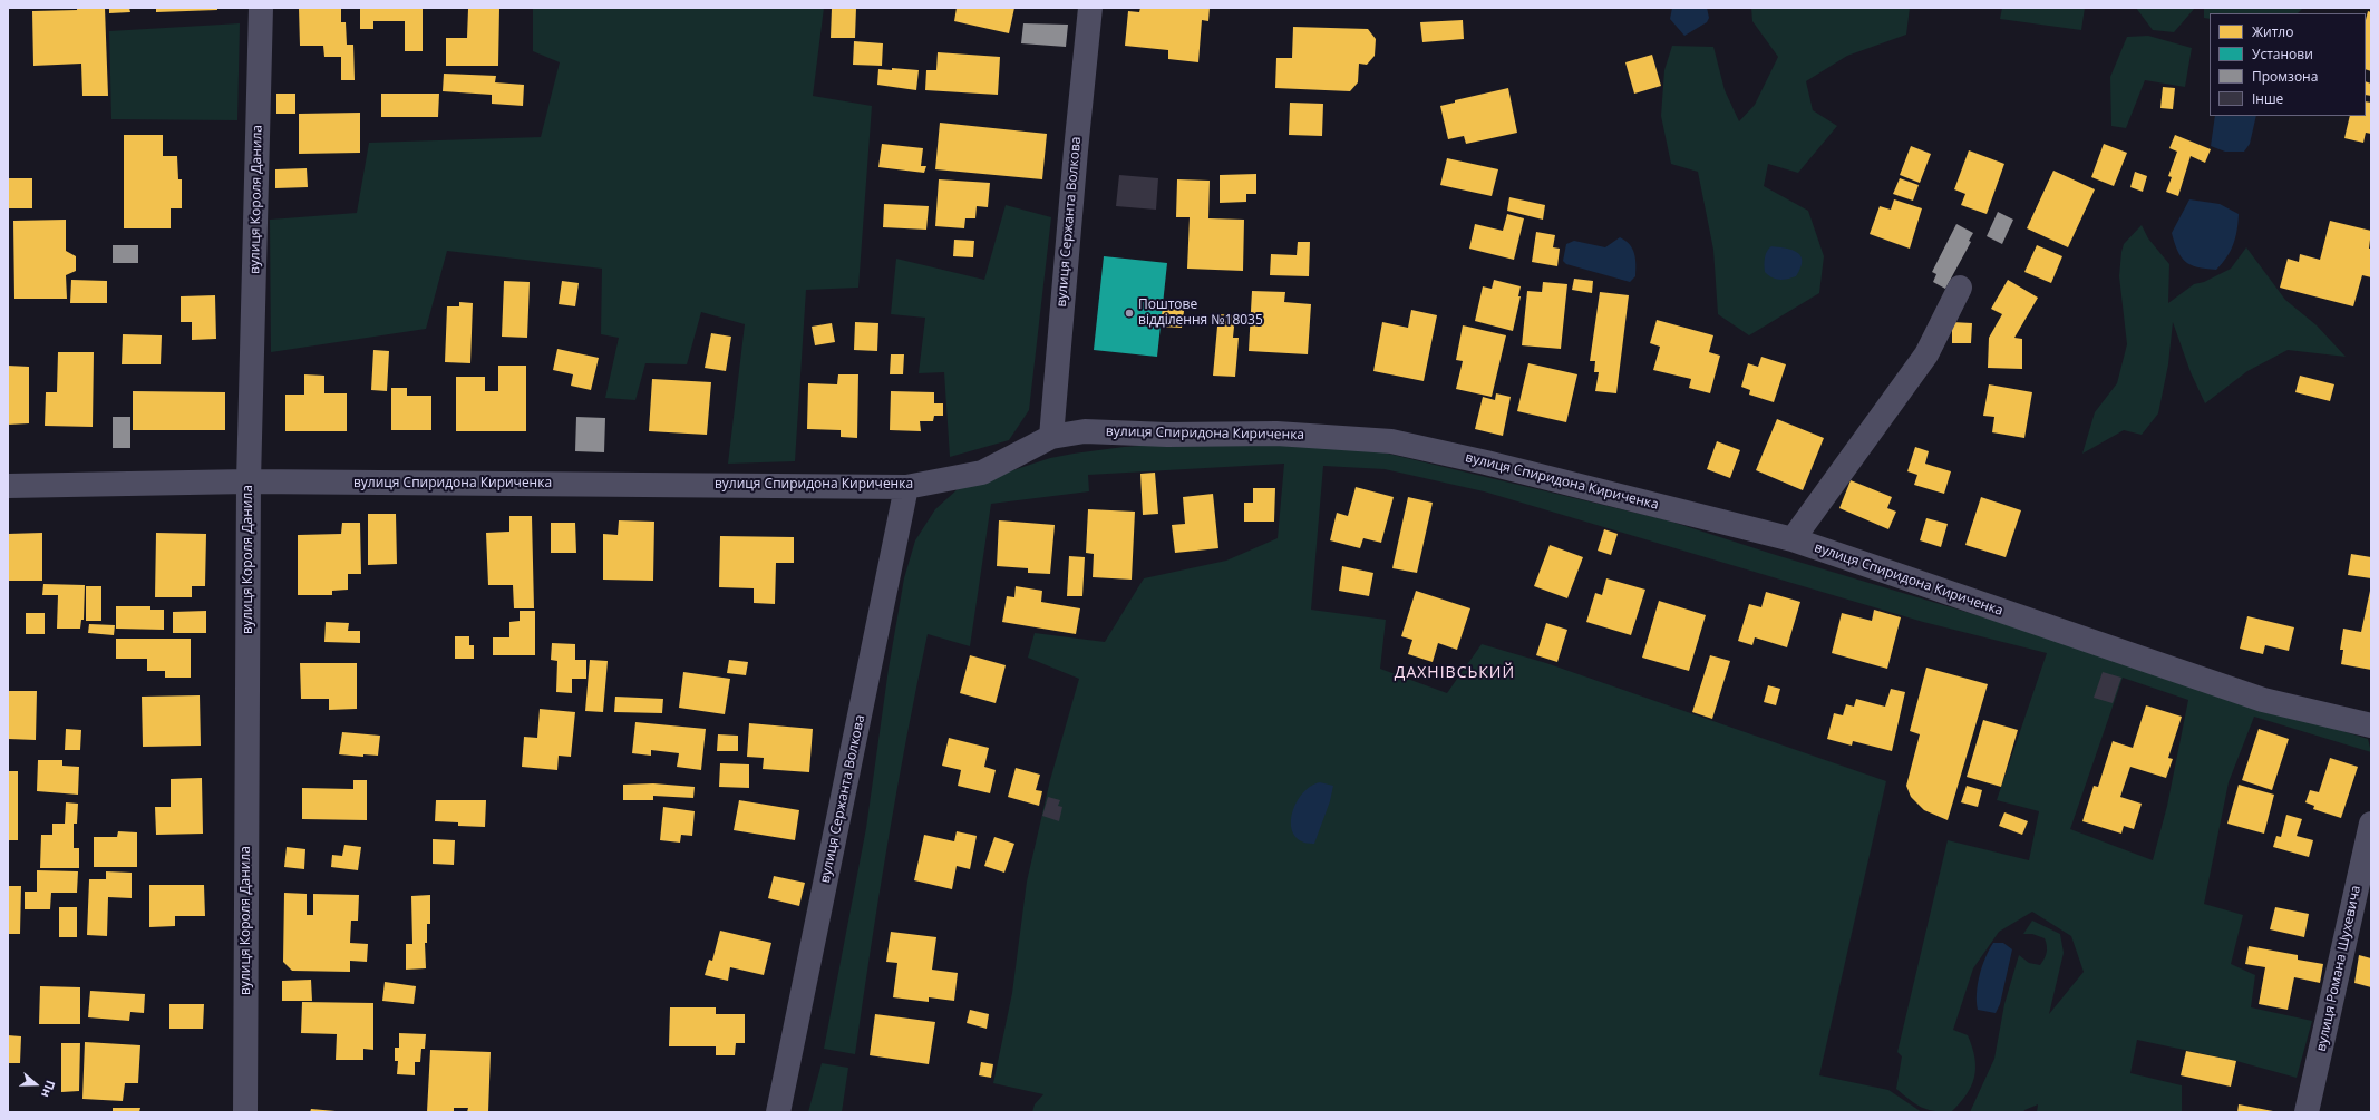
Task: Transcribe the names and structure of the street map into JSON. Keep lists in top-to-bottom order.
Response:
{
  "streets": {
    "street": [
      "вулиця Короля Данила",
      "вулиця Сержанта Волкова",
      "вулиця Спиридона Кириченка",
      "вулиця Романа Шухевича"
    ]
  },
  "crossings": [
    ["вулиця Короля Данила", "вулиця Спиридона Кириченка"],
    ["вулиця Сержанта Волкова", "вулиця Спиридона Кириченка"]
  ],
  "districts": ["ДАХНІВСЬКИЙ"],
  "places": ["Поштове відділення №18035"],
  "legend": [
    "Житло",
    "Установи",
    "Промзона",
    "Інше"
  ],
  "north": "right"
}
